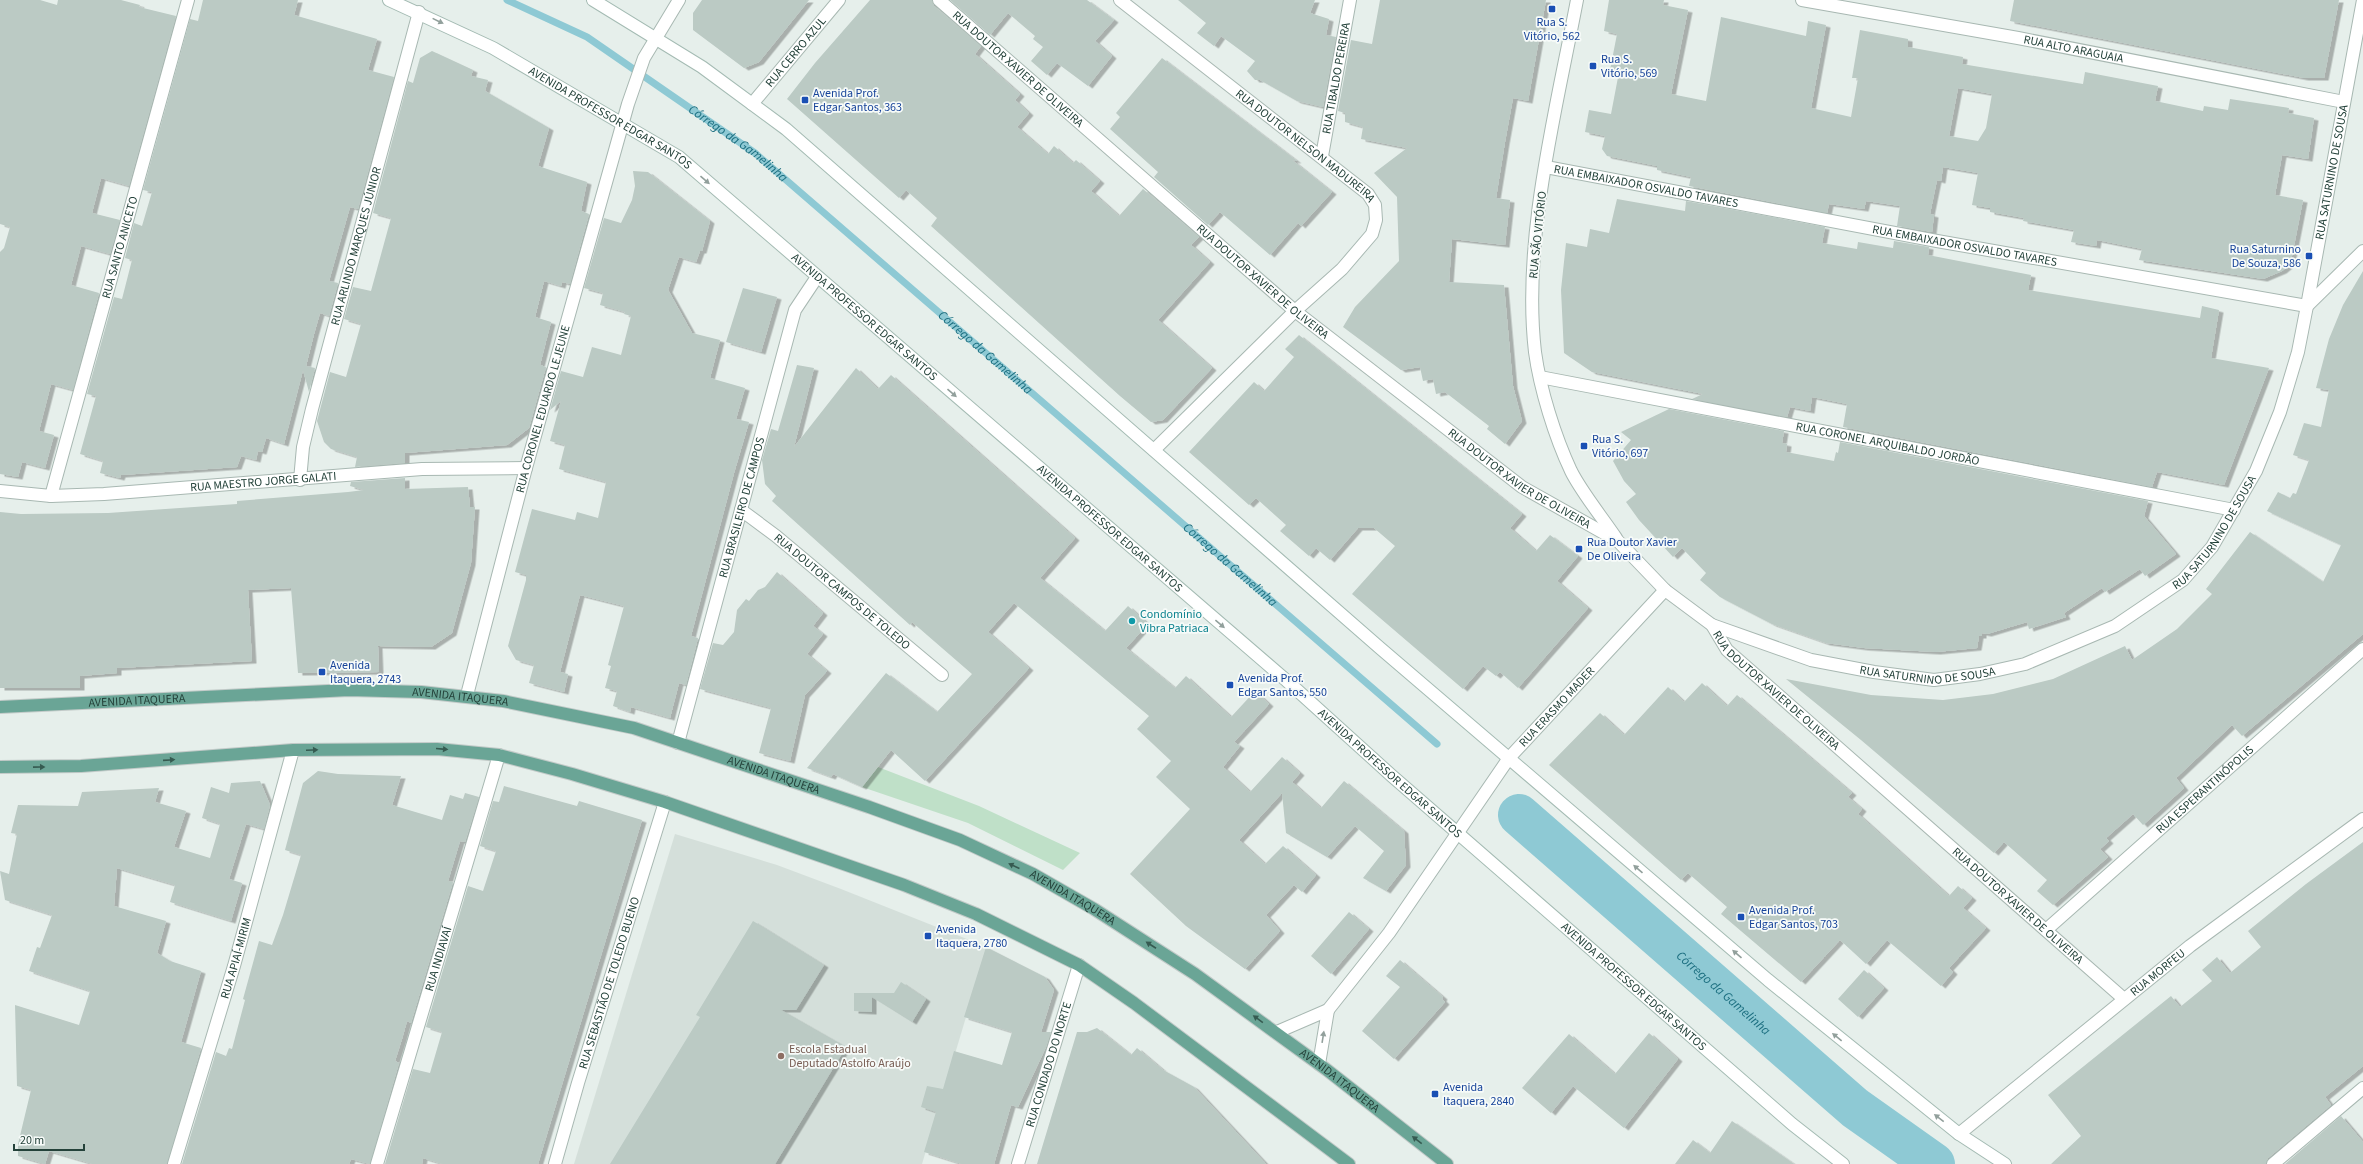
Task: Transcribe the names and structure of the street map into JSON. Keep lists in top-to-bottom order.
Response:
{
  "streets": {
    "main road": ["AVENIDA ITAQUERA"],
    "street": [
      "RUA ALTO ARAGUAIA",
      "RUA CERRO AZUL",
      "RUA DOUTOR XAVIER DE OLIVEIRA",
      "RUA TIBALDO PEREIRA",
      "AVENIDA PROFESSOR EDGAR SANTOS",
      "RUA DOUTOR NELSON MADUREIRA",
      "RUA SATURNINO DE SOUSA",
      "RUA EMBAIXADOR OSVALDO TAVARES",
      "RUA SÃO VITÓRIO",
      "RUA ARLINDO MARQUES JÚNIOR",
      "RUA SANTO ANICETO",
      "RUA CORONEL EDUARDO LEJEUNE",
      "RUA CORONEL ARQUIBALDO JORDÃO",
      "RUA MAESTRO JORGE GALATI",
      "RUA BRASILEIRO DE CAMPOS",
      "RUA DOUTOR CAMPOS DE TOLEDO",
      "RUA ERASMO MADER",
      "RUA ESPERANTINÓPOLIS",
      "RUA APIAÍ-MIRIM",
      "RUA INDIAVAÍ",
      "RUA MORFEU",
      "RUA SEBASTIÃO DE TOLEDO BUENO",
      "RUA CONDADO DO NORTE"
    ]
  },
  "crossings": [
    ["RUA ALTO ARAGUAIA", "RUA SATURNINO DE SOUSA"],
    ["RUA DOUTOR XAVIER DE OLIVEIRA", "RUA DOUTOR NELSON MADUREIRA"],
    ["RUA DOUTOR XAVIER DE OLIVEIRA", "RUA SATURNINO DE SOUSA"],
    ["RUA DOUTOR XAVIER DE OLIVEIRA", "RUA ERASMO MADER"],
    ["RUA DOUTOR XAVIER DE OLIVEIRA", "RUA ESPERANTINÓPOLIS"],
    ["RUA DOUTOR XAVIER DE OLIVEIRA", "RUA MORFEU"],
    ["RUA TIBALDO PEREIRA", "RUA DOUTOR NELSON MADUREIRA"],
    ["AVENIDA PROFESSOR EDGAR SANTOS", "RUA ARLINDO MARQUES JÚNIOR"],
    ["AVENIDA PROFESSOR EDGAR SANTOS", "RUA CORONEL EDUARDO LEJEUNE"],
    ["AVENIDA PROFESSOR EDGAR SANTOS", "RUA BRASILEIRO DE CAMPOS"],
    ["AVENIDA PROFESSOR EDGAR SANTOS", "RUA ERASMO MADER"],
    ["RUA SATURNINO DE SOUSA", "RUA EMBAIXADOR OSVALDO TAVARES"],
    ["RUA SATURNINO DE SOUSA", "RUA CORONEL ARQUIBALDO JORDÃO"],
    ["RUA EMBAIXADOR OSVALDO TAVARES", "RUA SÃO VITÓRIO"],
    ["RUA SÃO VITÓRIO", "RUA CORONEL ARQUIBALDO JORDÃO"],
    ["RUA ARLINDO MARQUES JÚNIOR", "RUA MAESTRO JORGE GALATI"],
    ["RUA SANTO ANICETO", "RUA MAESTRO JORGE GALATI"],
    ["RUA CORONEL EDUARDO LEJEUNE", "RUA MAESTRO JORGE GALATI"],
    ["RUA CORONEL EDUARDO LEJEUNE", "AVENIDA ITAQUERA"],
    ["RUA BRASILEIRO DE CAMPOS", "RUA DOUTOR CAMPOS DE TOLEDO"],
    ["RUA BRASILEIRO DE CAMPOS", "AVENIDA ITAQUERA"]
  ],
  "water": ["Córrego da Gamelinha"],
  "places": {
    "transit": [
      "Rua S. Vitório, 562",
      "Rua S. Vitório, 569",
      "Avenida Prof. Edgar Santos, 363",
      "Rua Saturnino De Souza, 586",
      "Rua S. Vitório, 697",
      "Rua Doutor Xavier De Oliveira",
      "Avenida Itaquera, 2743",
      "Avenida Prof. Edgar Santos, 550",
      "Avenida Prof. Edgar Santos, 703",
      "Avenida Itaquera, 2780",
      "Avenida Itaquera, 2840"
    ],
    "other": ["Condomínio Vibra Patriaca", "Escola Estadual Deputado Astolfo Araújo"]
  },
  "scale_bar": "20 m"
}
